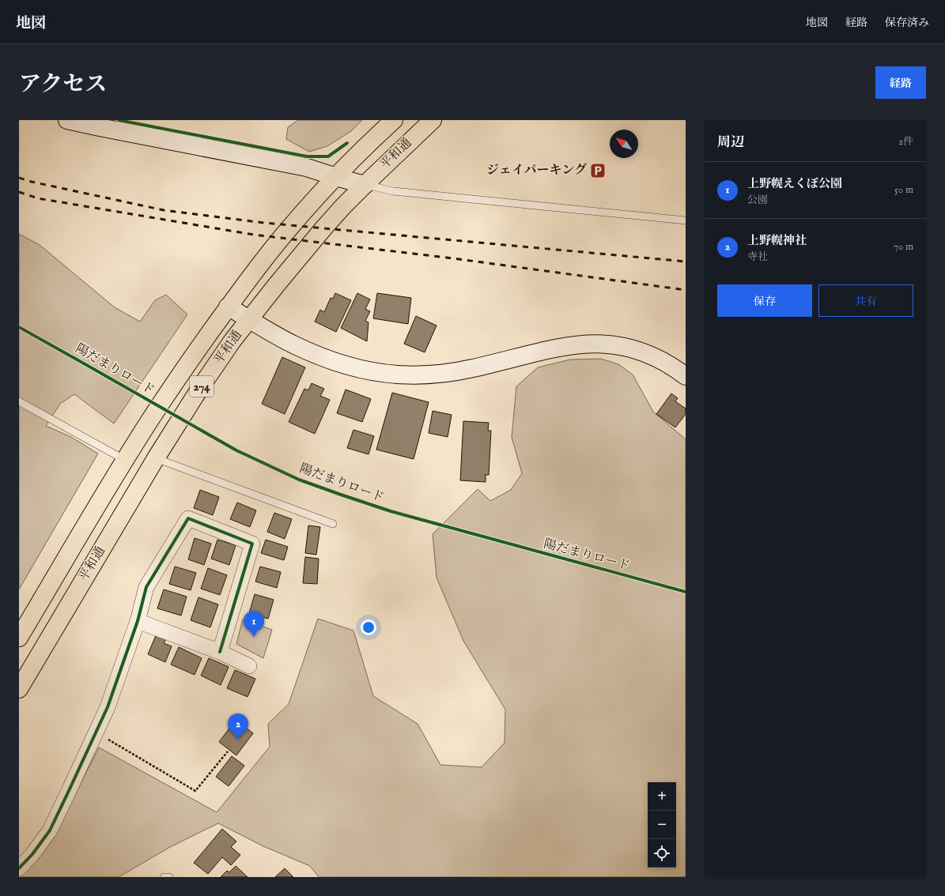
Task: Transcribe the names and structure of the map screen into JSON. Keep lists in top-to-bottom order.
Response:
{
  "streets": {
    "highway": ["平和通", "274"],
    "cycle path": ["陽だまりロード"]
  },
  "places": {
    "parking": ["ジェイパーキング"]
  },
  "north": "top left",
  "page": {
    "header": "地図",
    "nav": ["地図", "経路", "保存済み"],
    "title": "アクセス",
    "buttons": [
      "経路",
      ["保存", "共有"]
    ],
    "heading": ["周辺", "2件"],
    "list": [
      {
        "mark": "1",
        "name": "上野幌えくぼ公園",
        "note": "公園",
        "value": "50 m"
      },
      {
        "mark": "2",
        "name": "上野幌神社",
        "note": "寺社",
        "value": "70 m"
      }
    ],
    "pins": ["1", "2"],
    "map_buttons": ["+", "−"]
  }
}
